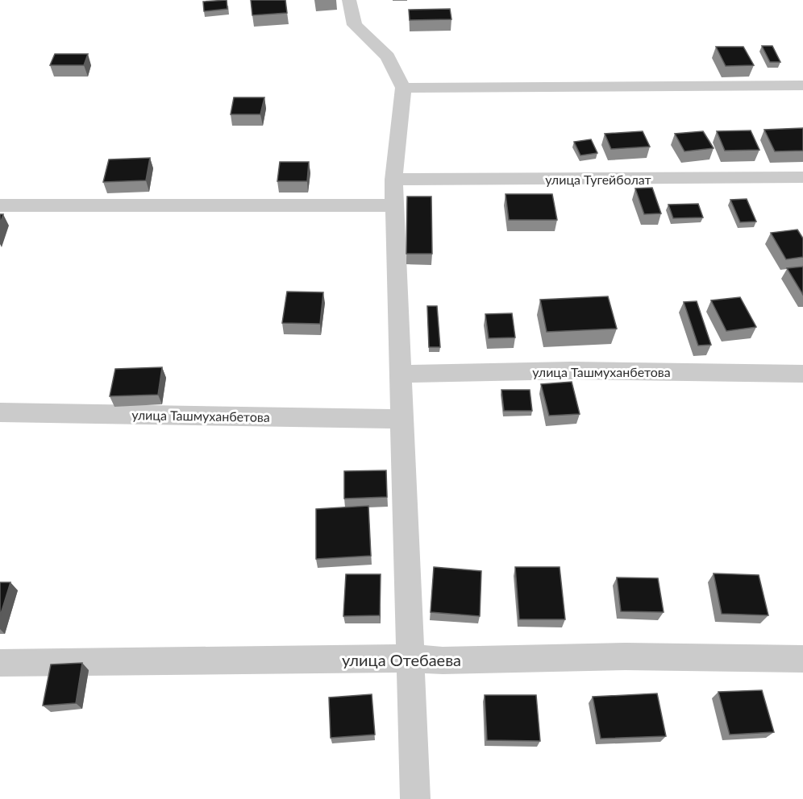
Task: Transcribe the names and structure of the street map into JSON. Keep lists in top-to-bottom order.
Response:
{
  "streets": {
    "street": ["улица Тугейболат", "улица Ташмуханбетова", "улица Отебаева"]
  }
}
